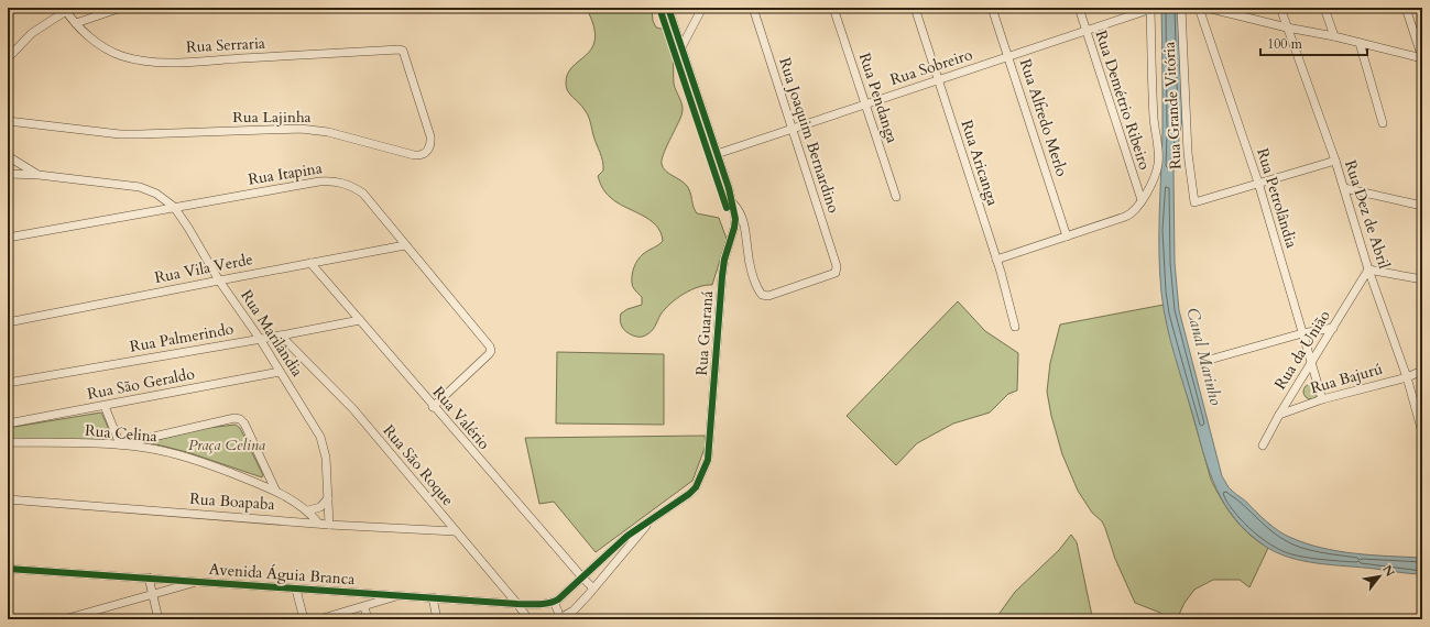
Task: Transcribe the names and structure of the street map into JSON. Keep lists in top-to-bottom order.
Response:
{
  "streets": {
    "street": [
      "Rua Serraria",
      "Rua Sobreiro",
      "Rua Pendanga",
      "Rua Demétrio Ribeiro",
      "Rua Grande Vitória",
      "Rua Lajinha",
      "Rua Alfredo Merlo",
      "Rua Joaquim Bernardino",
      "Rua Aricanga",
      "Rua Itapina",
      "Rua Petrolândia",
      "Rua Dez de Abril",
      "Rua Vila Verde",
      "Rua Marilândia",
      "Rua Guaraná",
      "Rua Palmerindo",
      "Rua da União",
      "Rua Bajurú",
      "Rua São Geraldo",
      "Rua Valério",
      "Rua Celina",
      "Rua São Roque",
      "Rua Boapaba",
      "Avenida Águia Branca"
    ]
  },
  "crossings": [
    ["Rua Serraria", "Rua Lajinha"],
    ["Rua Sobreiro", "Rua Pendanga"],
    ["Rua Sobreiro", "Rua Demétrio Ribeiro"],
    ["Rua Sobreiro", "Rua Grande Vitória"],
    ["Rua Sobreiro", "Rua Alfredo Merlo"],
    ["Rua Sobreiro", "Rua Joaquim Bernardino"],
    ["Rua Sobreiro", "Rua Aricanga"],
    ["Rua Sobreiro", "Rua Guaraná"],
    ["Rua Demétrio Ribeiro", "Rua Grande Vitória"],
    ["Rua Grande Vitória", "Rua Alfredo Merlo"],
    ["Rua Grande Vitória", "Rua Aricanga"],
    ["Rua Grande Vitória", "Rua Petrolândia"],
    ["Rua Joaquim Bernardino", "Rua Guaraná"],
    ["Rua Itapina", "Rua Vila Verde"],
    ["Rua Itapina", "Rua Marilândia"],
    ["Rua Itapina", "Rua Valério"],
    ["Rua Petrolândia", "Rua da União"],
    ["Rua Petrolândia", "Rua Bajurú"],
    ["Rua Dez de Abril", "Rua da União"],
    ["Rua Dez de Abril", "Rua Bajurú"],
    ["Rua Vila Verde", "Rua Marilândia"],
    ["Rua Vila Verde", "Rua Valério"],
    ["Rua Marilândia", "Rua Palmerindo"],
    ["Rua Marilândia", "Rua São Geraldo"],
    ["Rua Marilândia", "Rua Boapaba"],
    ["Rua Guaraná", "Rua Valério"],
    ["Rua Guaraná", "Avenida Águia Branca"],
    ["Rua Palmerindo", "Rua Valério"],
    ["Rua Palmerindo", "Rua São Roque"],
    ["Rua da União", "Rua Bajurú"],
    ["Rua Celina", "Rua Boapaba"],
    ["Rua São Roque", "Rua Boapaba"],
    ["Rua São Roque", "Avenida Águia Branca"]
  ],
  "water": ["Canal Marinho"],
  "parks": ["Praça Celina"],
  "scale_bar": "100 m",
  "north": "top right"
}
